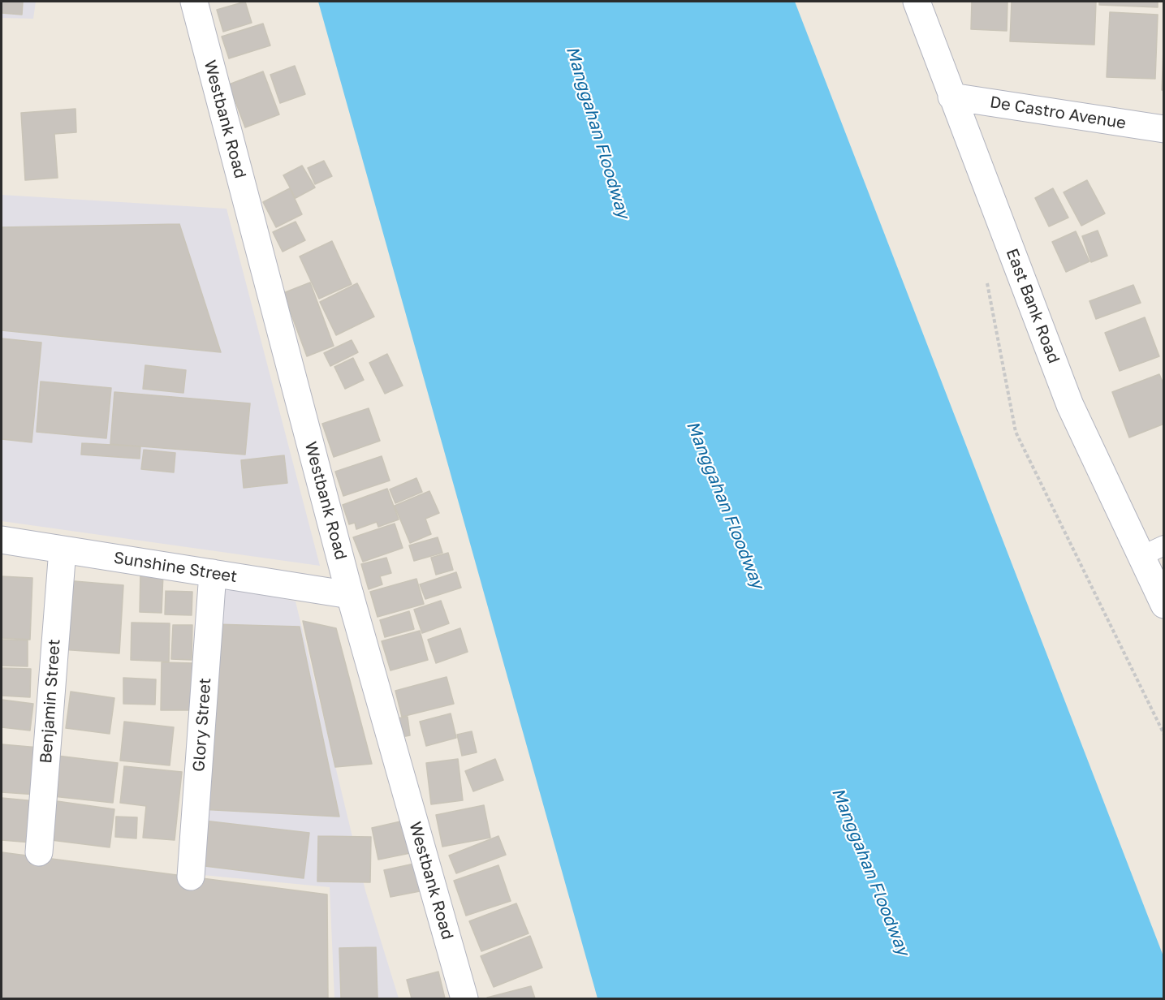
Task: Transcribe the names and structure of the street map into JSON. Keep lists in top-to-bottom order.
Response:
{
  "streets": {
    "street": [
      "De Castro Avenue",
      "Westbank Road",
      "East Bank Road",
      "Sunshine Street",
      "Benjamin Street",
      "Glory Street"
    ]
  },
  "crossings": [
    ["De Castro Avenue", "East Bank Road"],
    ["Westbank Road", "Sunshine Street"],
    ["Sunshine Street", "Benjamin Street"],
    ["Sunshine Street", "Glory Street"]
  ],
  "water": ["Manggahan Floodway"]
}
